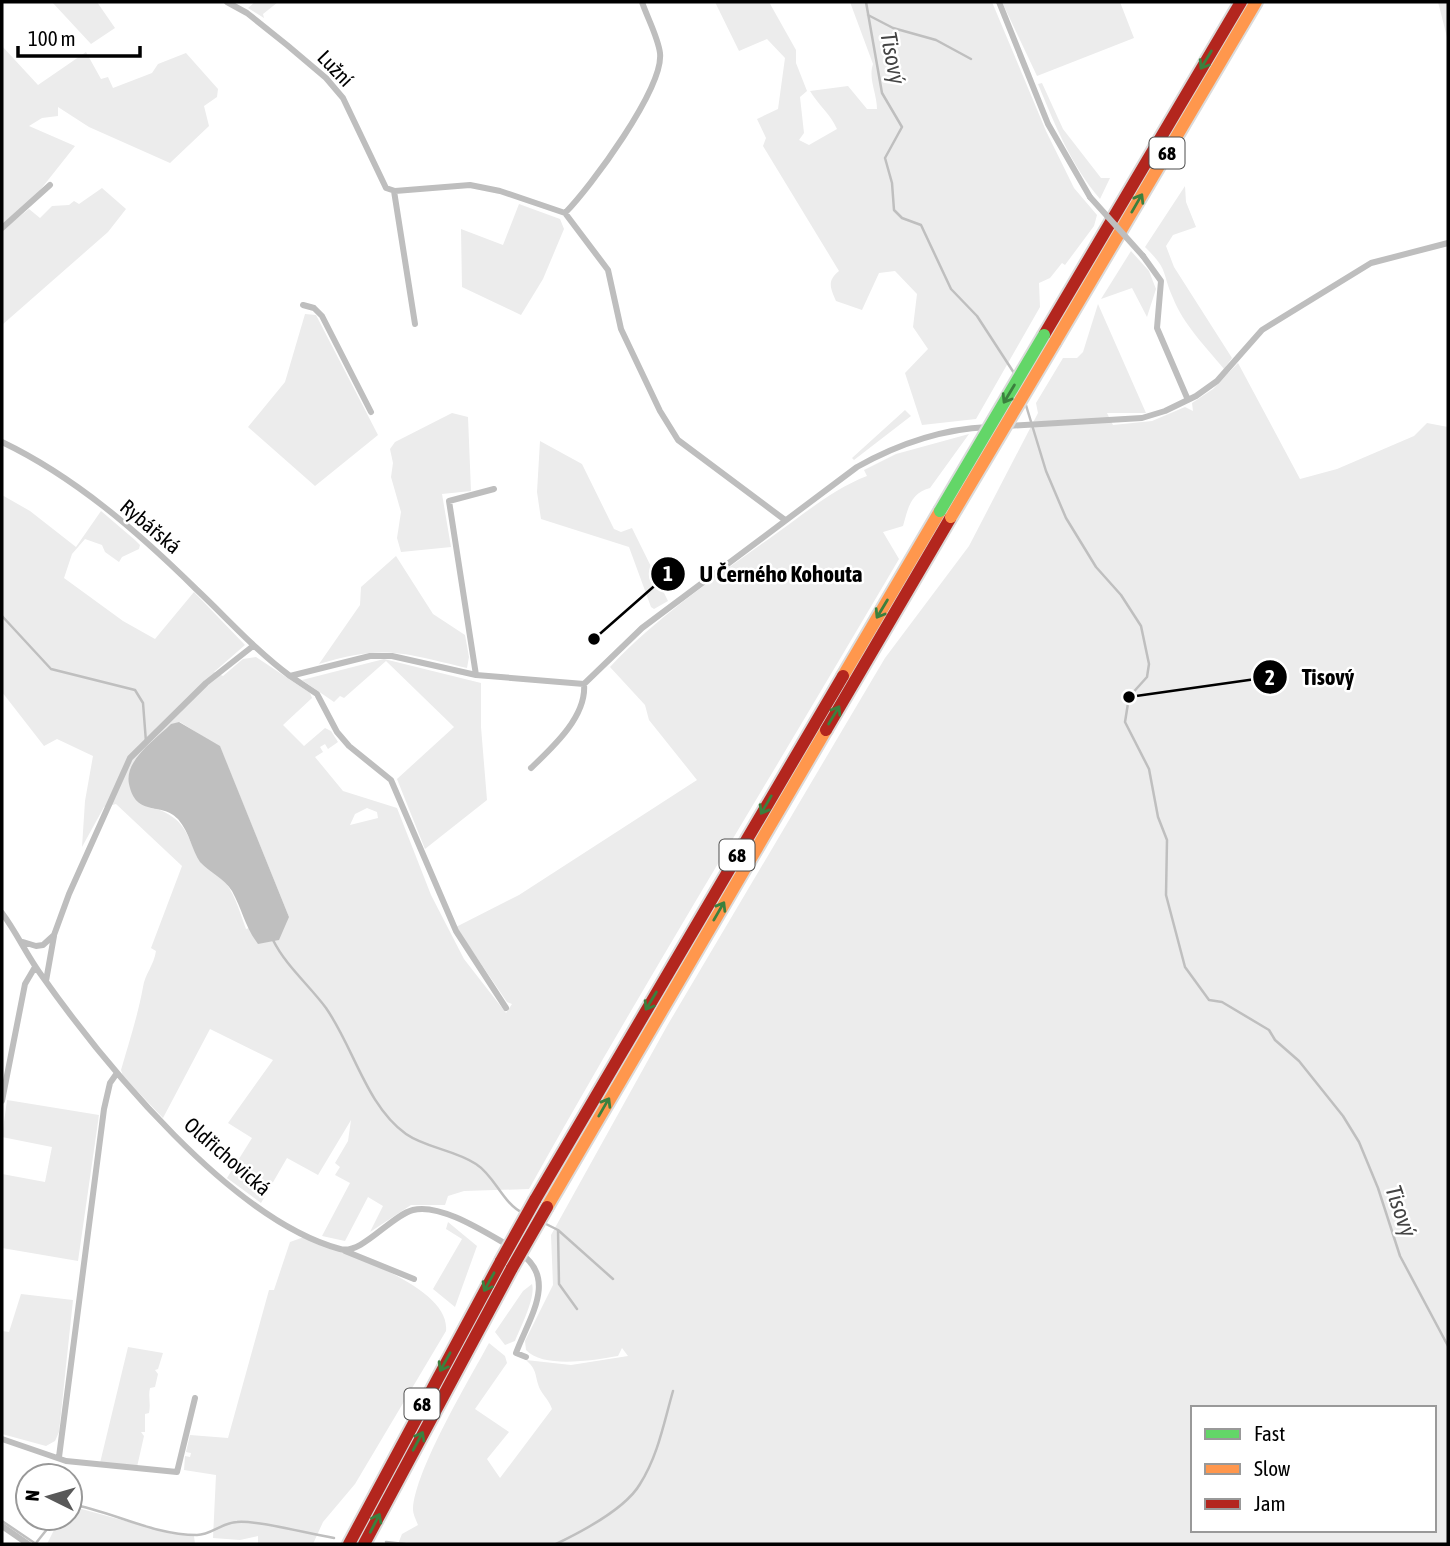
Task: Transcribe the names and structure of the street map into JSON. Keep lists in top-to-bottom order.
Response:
{
  "streets": {
    "highway": ["68"],
    "street": ["Lužní", "Rybářská", "Oldřichovická"]
  },
  "water": ["Tisový"],
  "places": ["U Černého Kohouta", "Tisový"],
  "legend": ["Fast", "Slow", "Jam"],
  "scale_bar": "100 m",
  "north": "left"
}
